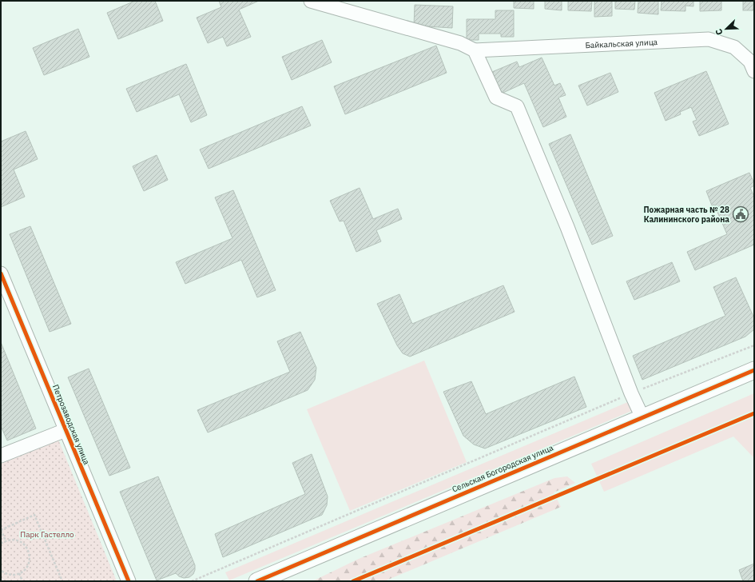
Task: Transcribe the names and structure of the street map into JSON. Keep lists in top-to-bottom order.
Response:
{
  "streets": {
    "main road": ["Сельская Богородская улица"],
    "street": ["Байкальская улица", "Петрозаводская улица"]
  },
  "parks": ["Парк Гастелло"],
  "places": {
    "public building": ["Пожарная часть № 28 Калининского района"]
  },
  "north": "bottom left"
}
